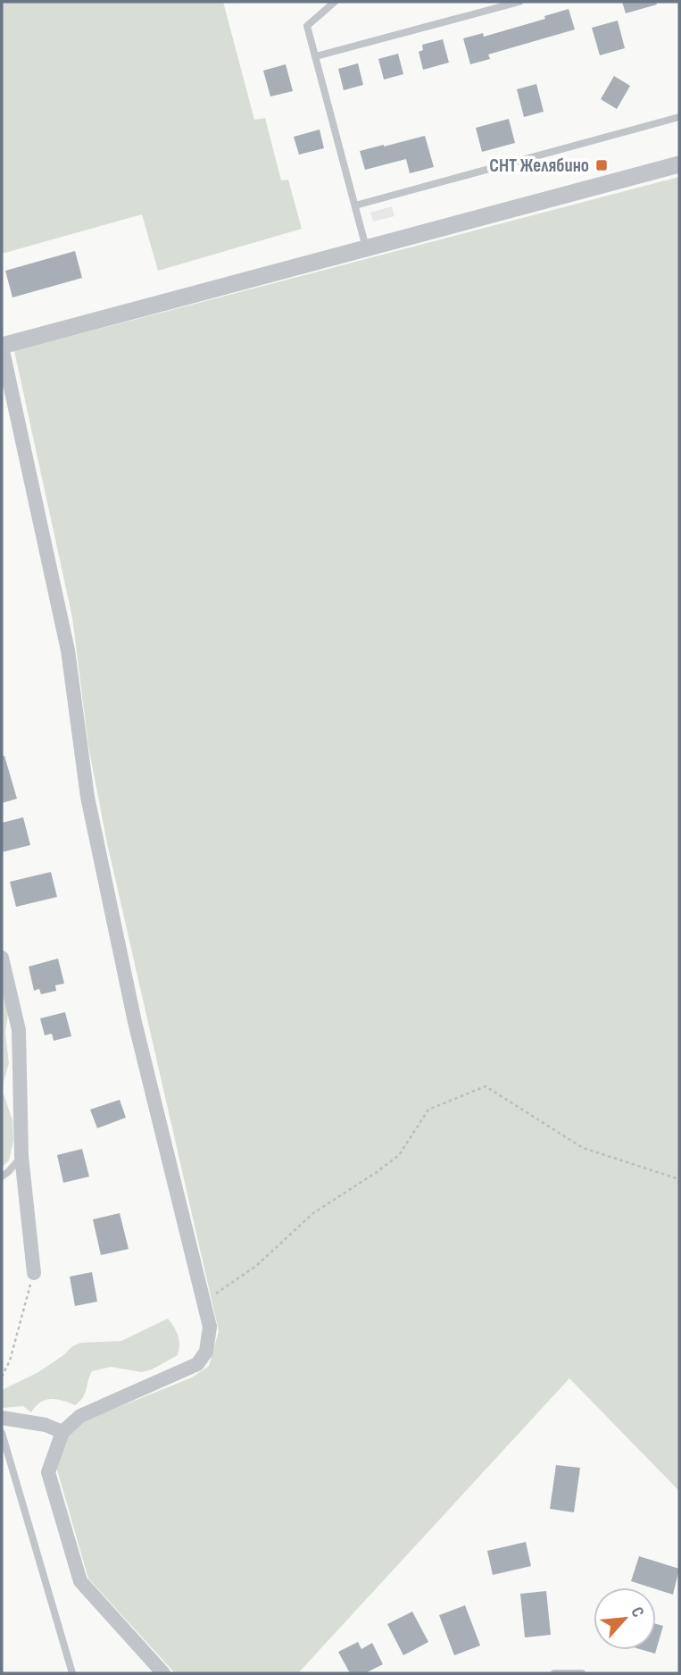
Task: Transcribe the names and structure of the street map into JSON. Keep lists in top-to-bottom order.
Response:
{
  "places": {
    "transit": ["СНТ Желябино"]
  },
  "north": "top right"
}
